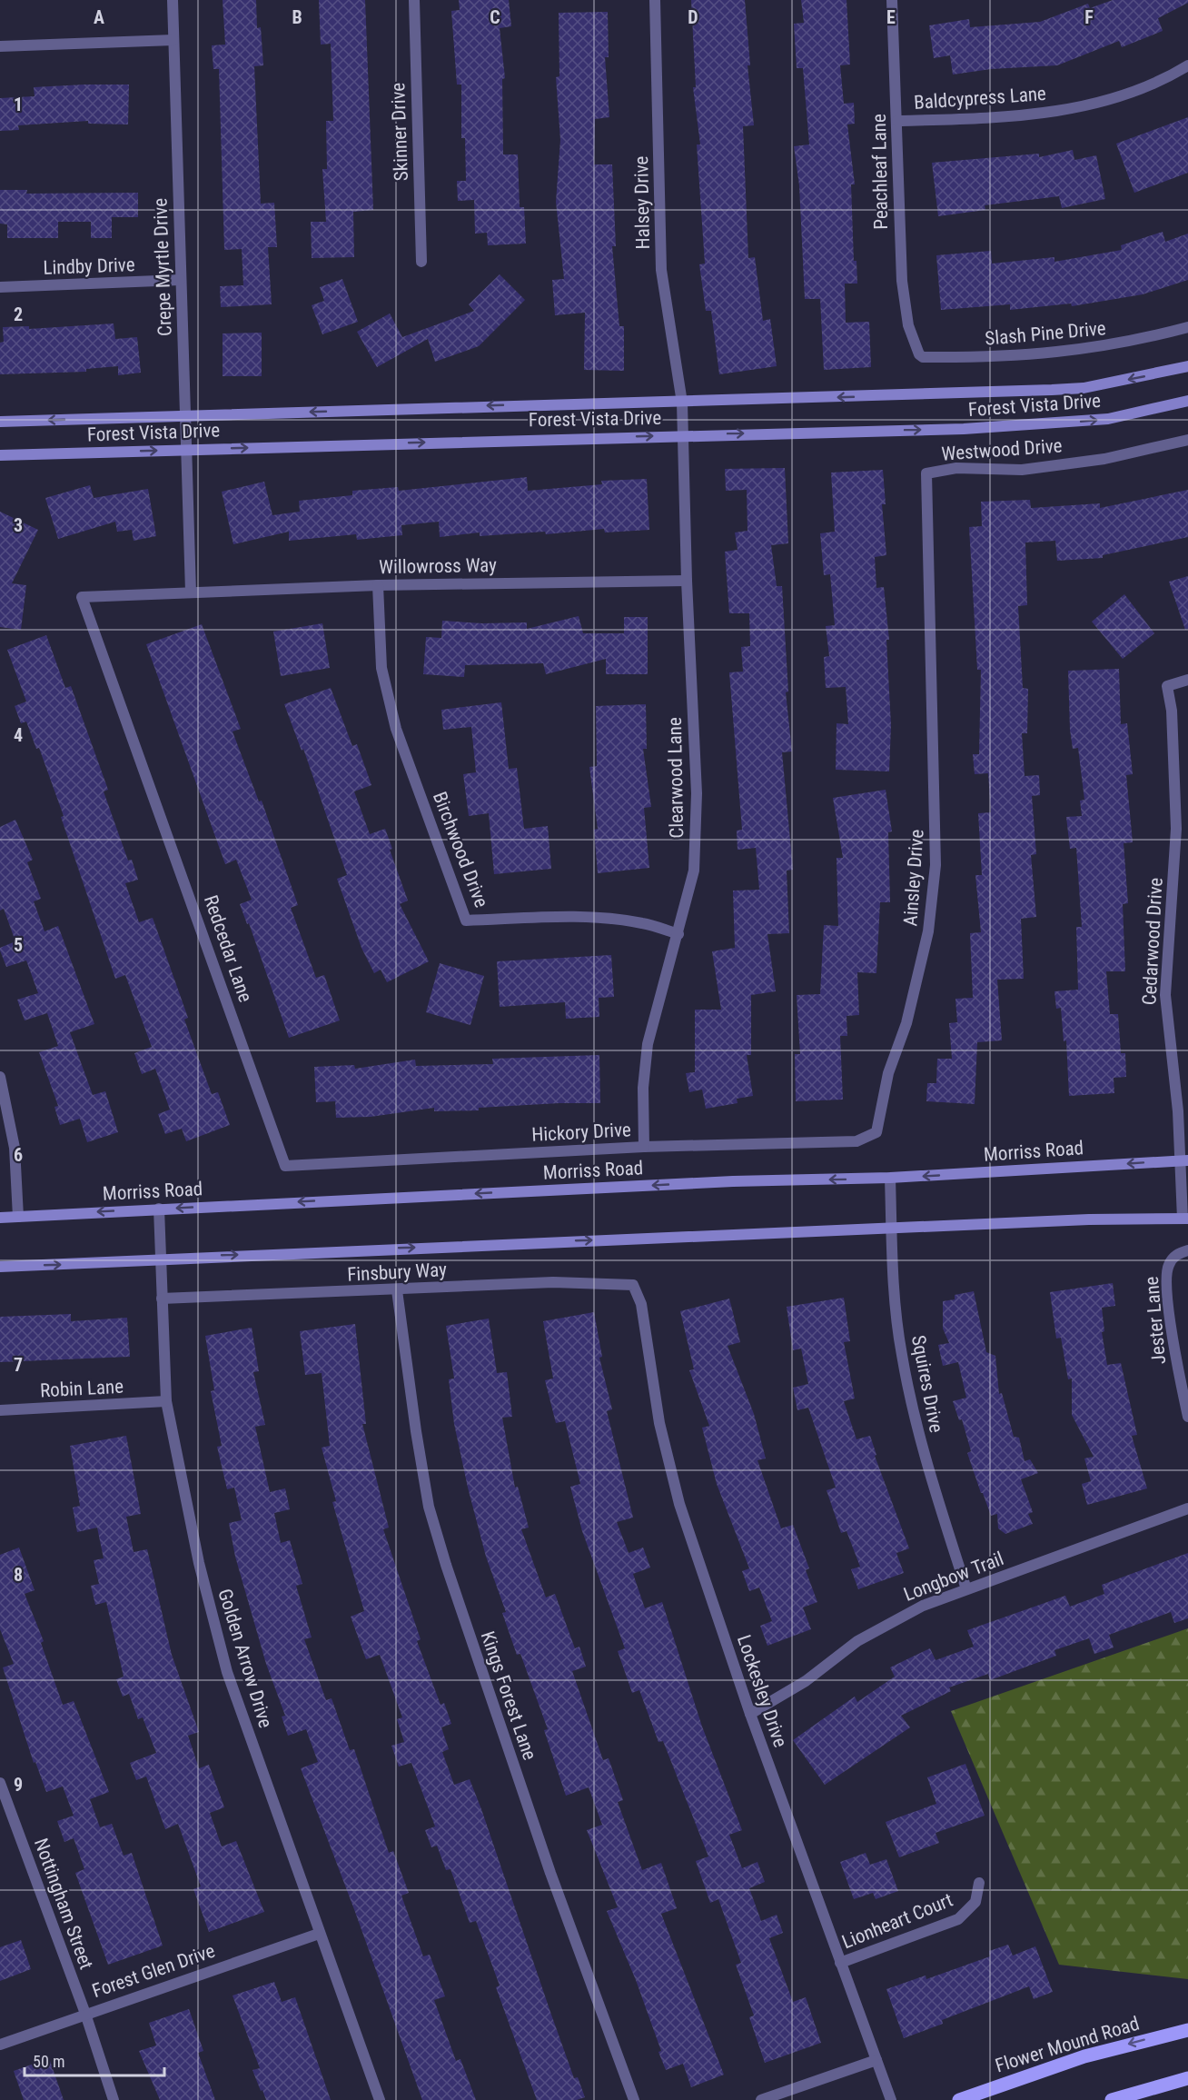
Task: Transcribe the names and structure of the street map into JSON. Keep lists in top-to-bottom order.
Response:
{
  "streets": {
    "main road": ["Forest Vista Drive", "Morriss Road", "Flower Mound Road"],
    "street": [
      "Baldcypress Lane",
      "Skinner Drive",
      "Peachleaf Lane",
      "Halsey Drive",
      "Lindby Drive",
      "Crepe Myrtle Drive",
      "Slash Pine Drive",
      "Westwood Drive",
      "Willowross Way",
      "Clearwood Lane",
      "Birchwood Drive",
      "Ainsley Drive",
      "Cedarwood Drive",
      "Redcedar Lane",
      "Hickory Drive",
      "Finsbury Way",
      "Jester Lane",
      "Squires Drive",
      "Robin Lane",
      "Longbow Trail",
      "Golden Arrow Drive",
      "Lockesley Drive",
      "Kings Forest Lane",
      "Nottingham Street",
      "Lionheart Court",
      "Forest Glen Drive"
    ]
  },
  "crossings": [
    ["Baldcypress Lane", "Peachleaf Lane"],
    ["Peachleaf Lane", "Slash Pine Drive"],
    ["Halsey Drive", "Forest Vista Drive"],
    ["Halsey Drive", "Clearwood Lane"],
    ["Lindby Drive", "Crepe Myrtle Drive"],
    ["Crepe Myrtle Drive", "Forest Vista Drive"],
    ["Crepe Myrtle Drive", "Willowross Way"],
    ["Forest Vista Drive", "Clearwood Lane"],
    ["Westwood Drive", "Ainsley Drive"],
    ["Willowross Way", "Clearwood Lane"],
    ["Willowross Way", "Birchwood Drive"],
    ["Willowross Way", "Redcedar Lane"],
    ["Clearwood Lane", "Birchwood Drive"],
    ["Clearwood Lane", "Hickory Drive"],
    ["Ainsley Drive", "Hickory Drive"],
    ["Cedarwood Drive", "Morriss Road"],
    ["Redcedar Lane", "Hickory Drive"],
    ["Morriss Road", "Squires Drive"],
    ["Morriss Road", "Golden Arrow Drive"],
    ["Finsbury Way", "Golden Arrow Drive"],
    ["Finsbury Way", "Lockesley Drive"],
    ["Finsbury Way", "Kings Forest Lane"],
    ["Squires Drive", "Longbow Trail"],
    ["Robin Lane", "Golden Arrow Drive"],
    ["Longbow Trail", "Lockesley Drive"],
    ["Golden Arrow Drive", "Forest Glen Drive"],
    ["Lockesley Drive", "Lionheart Court"],
    ["Nottingham Street", "Forest Glen Drive"]
  ],
  "scale_bar": "50 m",
  "grid": {
    "columns": [
      "A",
      "B",
      "C",
      "D",
      "E",
      "F"
    ],
    "rows": [
      "1",
      "2",
      "3",
      "4",
      "5",
      "6",
      "7",
      "8",
      "9"
    ]
  }
}
